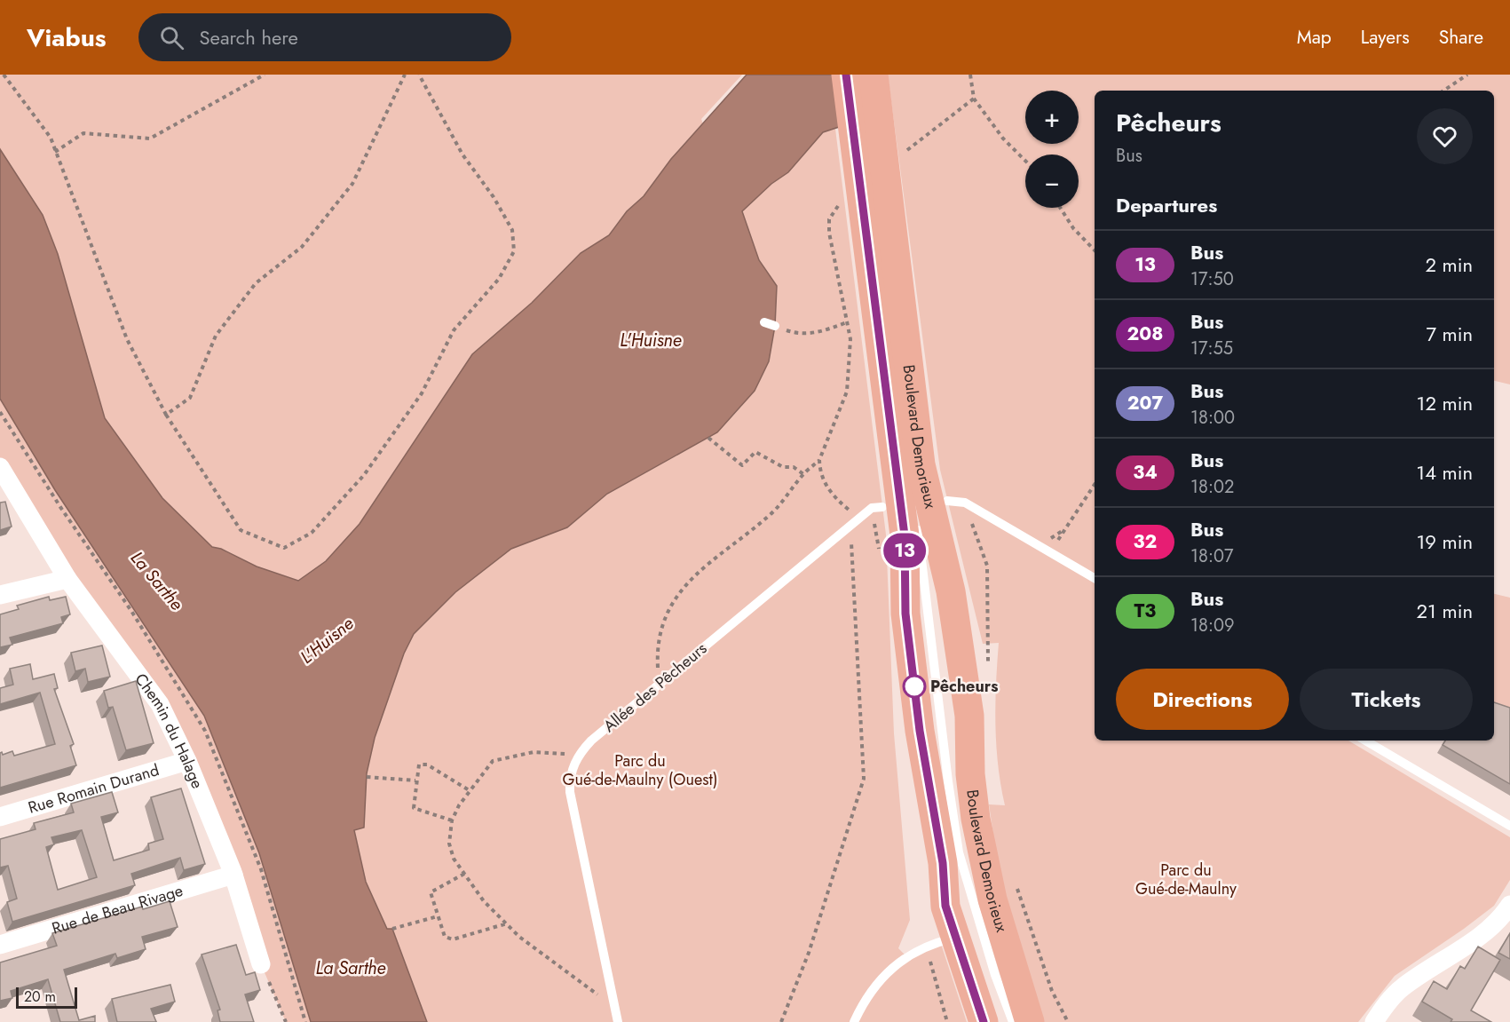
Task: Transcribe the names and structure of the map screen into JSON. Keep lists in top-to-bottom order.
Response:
{
  "streets": {
    "main road": ["Boulevard Demorieux"],
    "street": ["Chemin du Halage", "Rue Romain Durand", "Rue de Beau Rivage"],
    "lane": ["Allée des Pêcheurs"]
  },
  "crossings": [
    ["Chemin du Halage", "Rue Romain Durand"],
    ["Chemin du Halage", "Rue de Beau Rivage"]
  ],
  "water": ["L'Huisne", "La Sarthe"],
  "parks": ["Parc du Gué-de-Maulny (Ouest)", "Parc du Gué-de-Maulny"],
  "places": ["Pêcheurs"],
  "lines": ["bus line 13"],
  "scale_bar": "20 m",
  "page": {
    "header": "Viabus",
    "search": "Search here",
    "nav": ["Map", "Layers", "Share"],
    "on_map": "13",
    "map_buttons": ["+", "−"],
    "heading": [
      ["Pêcheurs", "Bus"],
      "Departures"
    ],
    "list": [
      {
        "mark": "13",
        "name": "Bus",
        "note": "17:50",
        "value": "2 min"
      },
      {
        "mark": "208",
        "name": "Bus",
        "note": "17:55",
        "value": "7 min"
      },
      {
        "mark": "207",
        "name": "Bus",
        "note": "18:00",
        "value": "12 min"
      },
      {
        "mark": "34",
        "name": "Bus",
        "note": "18:02",
        "value": "14 min"
      },
      {
        "mark": "32",
        "name": "Bus",
        "note": "18:07",
        "value": "19 min"
      },
      {
        "mark": "T3",
        "name": "Bus",
        "note": "18:09",
        "value": "21 min"
      }
    ],
    "buttons": ["Directions", "Tickets"],
    "scale": "20 m"
  }
}
